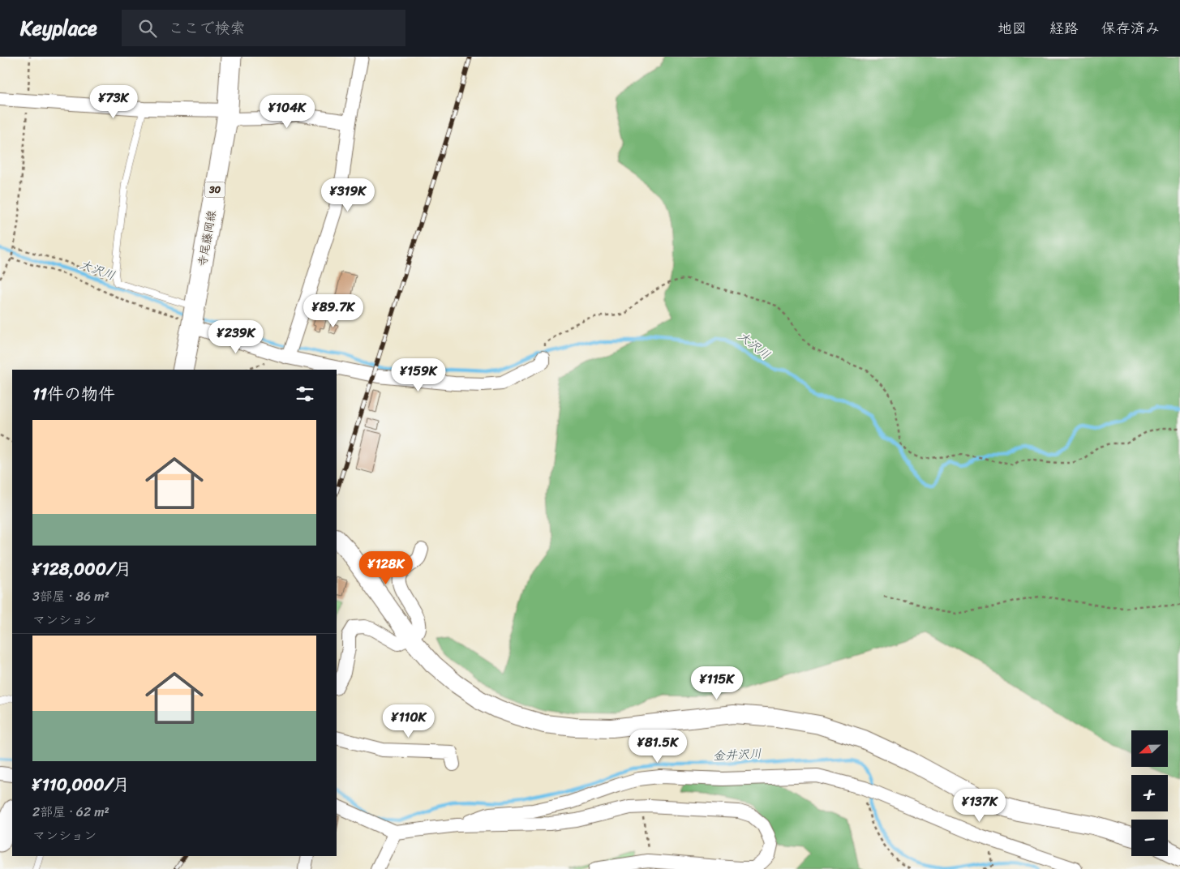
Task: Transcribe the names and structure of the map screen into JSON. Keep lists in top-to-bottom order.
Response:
{
  "streets": {
    "main road": ["30", "寺尾藤岡線"]
  },
  "water": ["大沢川", "金井沢川"],
  "north": "left",
  "page": {
    "header": "Keyplace",
    "search": "ここで検索",
    "nav": ["地図", "経路", "保存済み"],
    "price": [
      "¥73K",
      "¥104K",
      "¥319K",
      "¥89.7K",
      "¥239K",
      "¥159K",
      "¥128K",
      "¥115K",
      "¥110K",
      "¥81.5K",
      "¥137K"
    ],
    "heading": "11件の物件",
    "list": [
      {
        "name": "¥128,000/月",
        "note": "3部屋 · 86 m² · マンション"
      },
      {
        "name": "¥110,000/月",
        "note": "2部屋 · 62 m² · マンション"
      }
    ],
    "map_buttons": ["+", "−"]
  }
}
